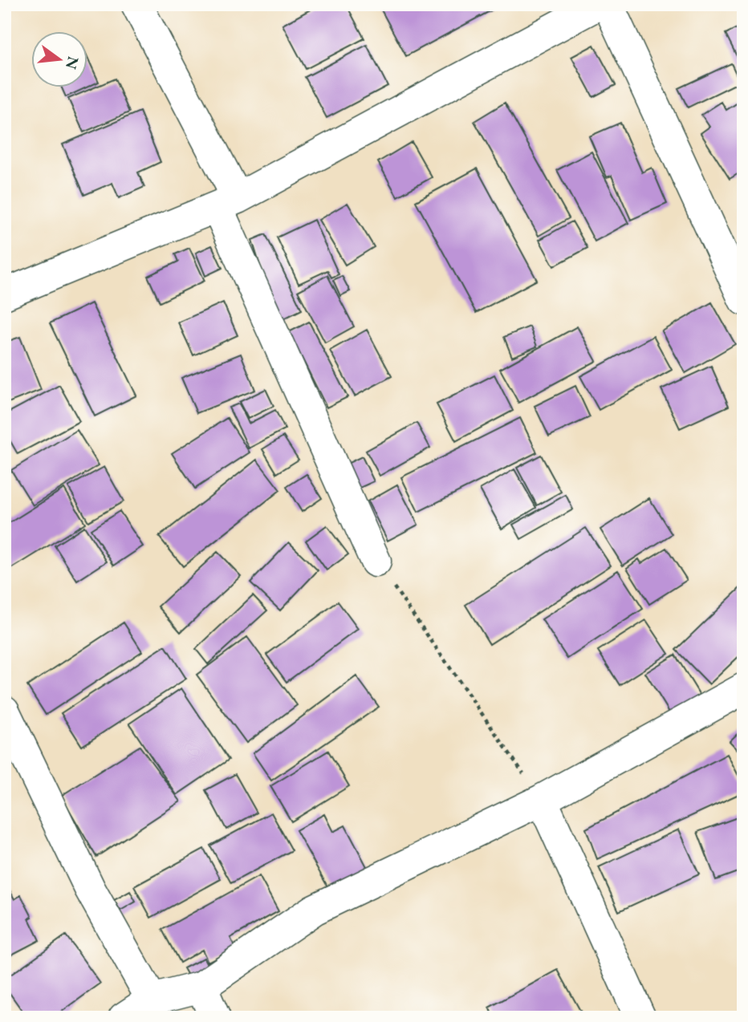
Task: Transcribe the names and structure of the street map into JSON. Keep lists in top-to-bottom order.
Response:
{
  "north": "right"
}
